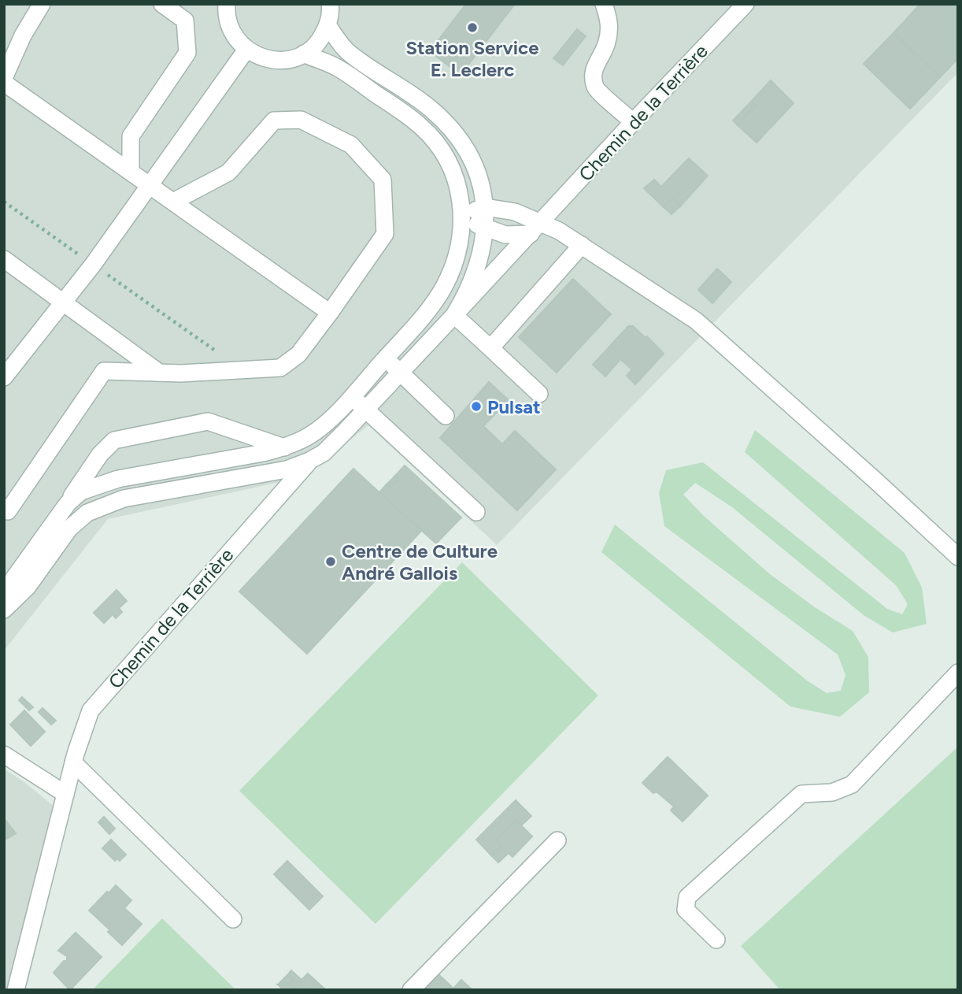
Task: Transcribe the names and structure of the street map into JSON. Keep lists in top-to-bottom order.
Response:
{
  "streets": {
    "street": ["Chemin de la Terrière"]
  },
  "places": ["Station Service E. Leclerc", "Pulsat", "Centre de Culture André Gallois"]
}
